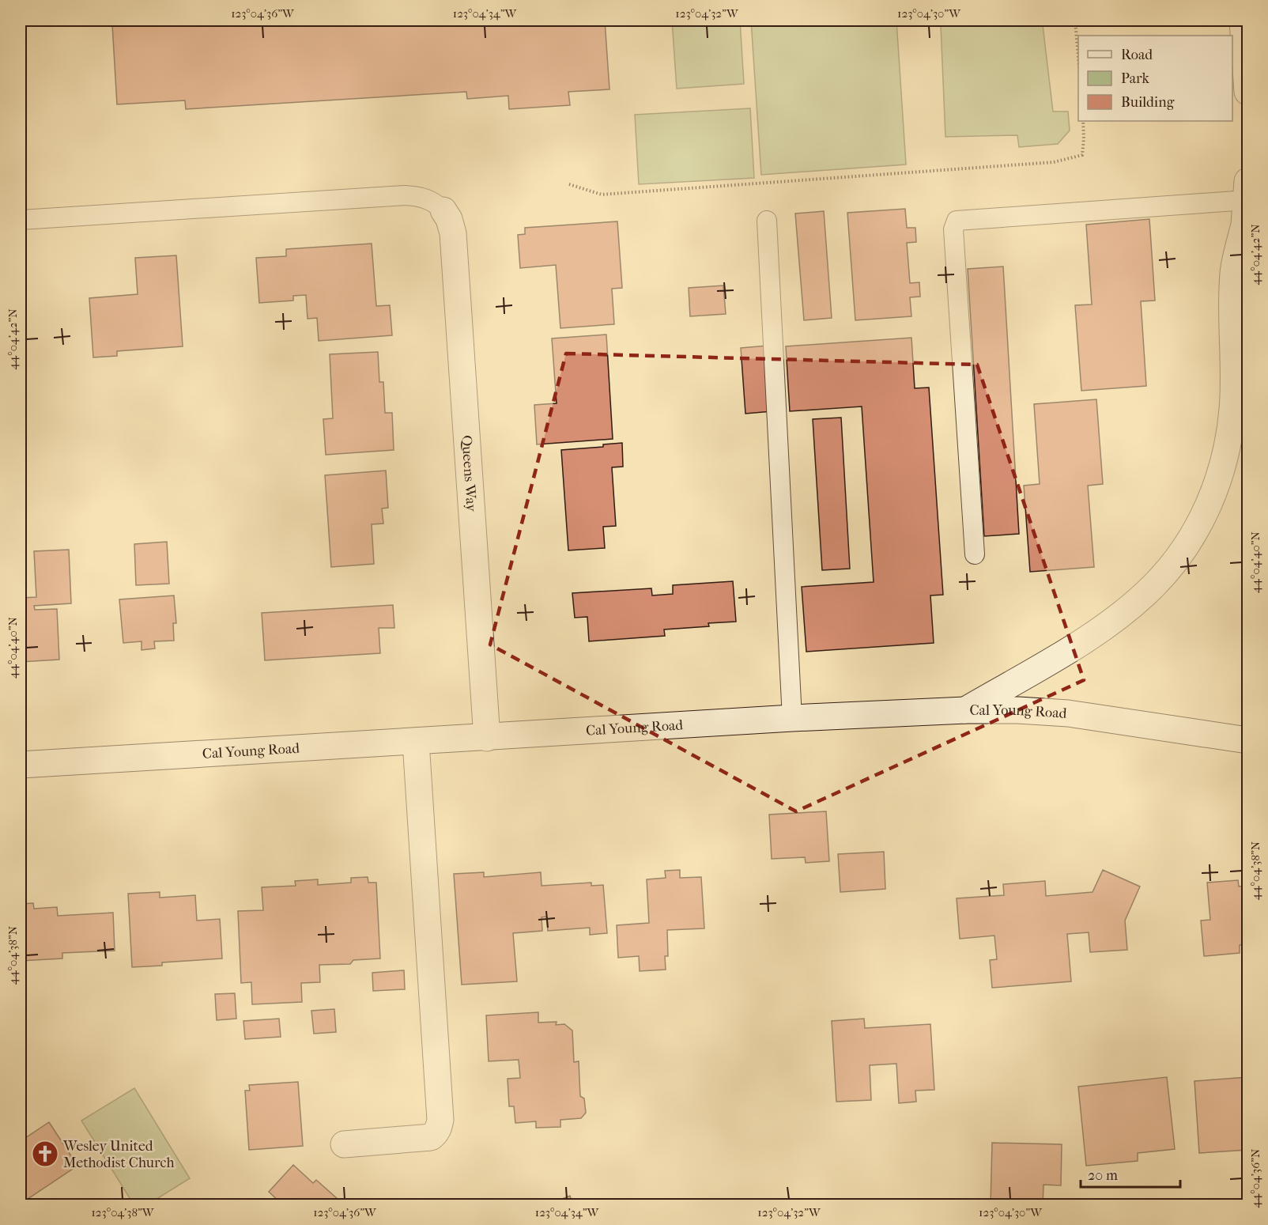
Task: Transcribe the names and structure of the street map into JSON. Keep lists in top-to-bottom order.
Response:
{
  "streets": {
    "street": ["Queens Way", "Cal Young Road"]
  },
  "crossings": [
    ["Queens Way", "Cal Young Road"]
  ],
  "places": {
    "church": ["Wesley United Methodist Church"]
  },
  "legend": ["Road", "Park", "Building"],
  "scale_bar": "20 m",
  "coordinates": [
    "123°04'36\"W",
    "123°04'34\"W",
    "123°04'32\"W",
    "123°04'30\"W",
    "44°04'42\"N",
    "44°04'40\"N",
    "44°04'38\"N",
    "44°04'36\"N",
    "123°04'38\"W"
  ]
}
